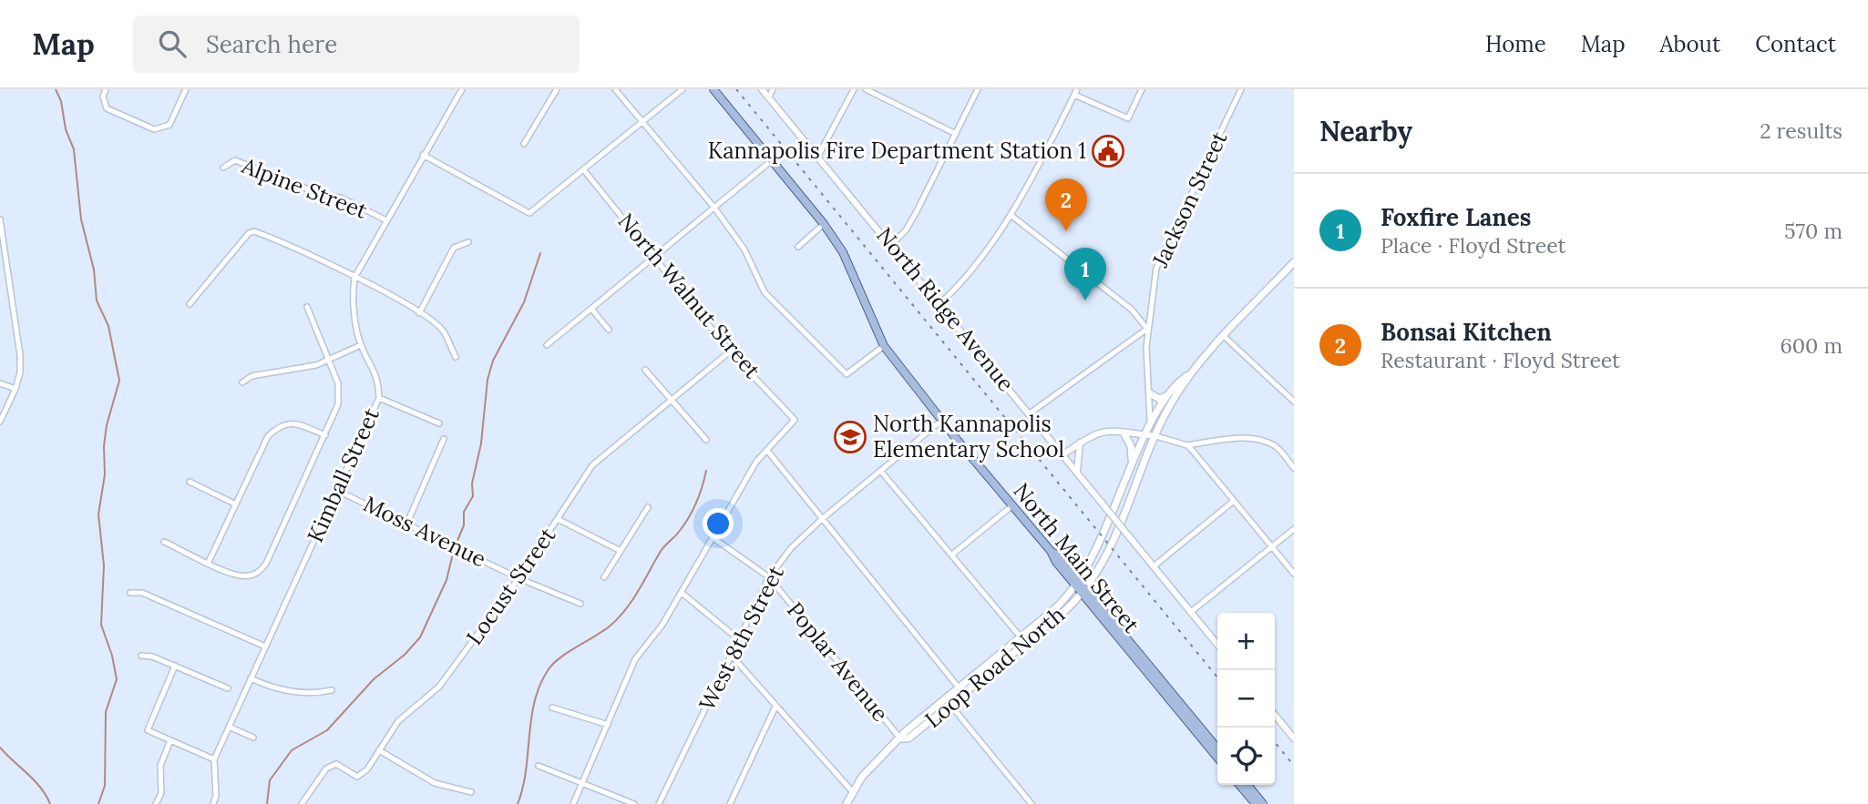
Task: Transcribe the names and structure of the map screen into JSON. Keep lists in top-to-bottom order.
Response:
{
  "streets": {
    "main road": ["North Main Street", "Loop Road North"],
    "street": [
      "Alpine Street",
      "Jackson Street",
      "North Walnut Street",
      "North Ridge Avenue",
      "Kimball Street",
      "Moss Avenue",
      "Locust Street",
      "West 8th Street",
      "Poplar Avenue"
    ]
  },
  "crossings": [
    ["Alpine Street", "Kimball Street"],
    ["Jackson Street", "Loop Road North"],
    ["North Walnut Street", "Locust Street"],
    ["Kimball Street", "Moss Avenue"],
    ["Moss Avenue", "Locust Street"],
    ["North Main Street", "West 8th Street"],
    ["North Main Street", "Loop Road North"],
    ["West 8th Street", "Poplar Avenue"],
    ["Poplar Avenue", "Loop Road North"]
  ],
  "places": {
    "public building": ["Kannapolis Fire Department Station 1"],
    "school or university": ["North Kannapolis Elementary School"]
  },
  "page": {
    "header": "Map",
    "search": "Search here",
    "nav": [
      "Home",
      "Map",
      "About",
      "Contact"
    ],
    "heading": ["Nearby", "2 results"],
    "list": [
      {
        "mark": "1",
        "name": "Foxfire Lanes",
        "note": "Place · Floyd Street",
        "value": "570 m"
      },
      {
        "mark": "2",
        "name": "Bonsai Kitchen",
        "note": "Restaurant · Floyd Street",
        "value": "600 m"
      }
    ],
    "pins": ["2", "1"],
    "map_buttons": ["+", "−"]
  }
}
